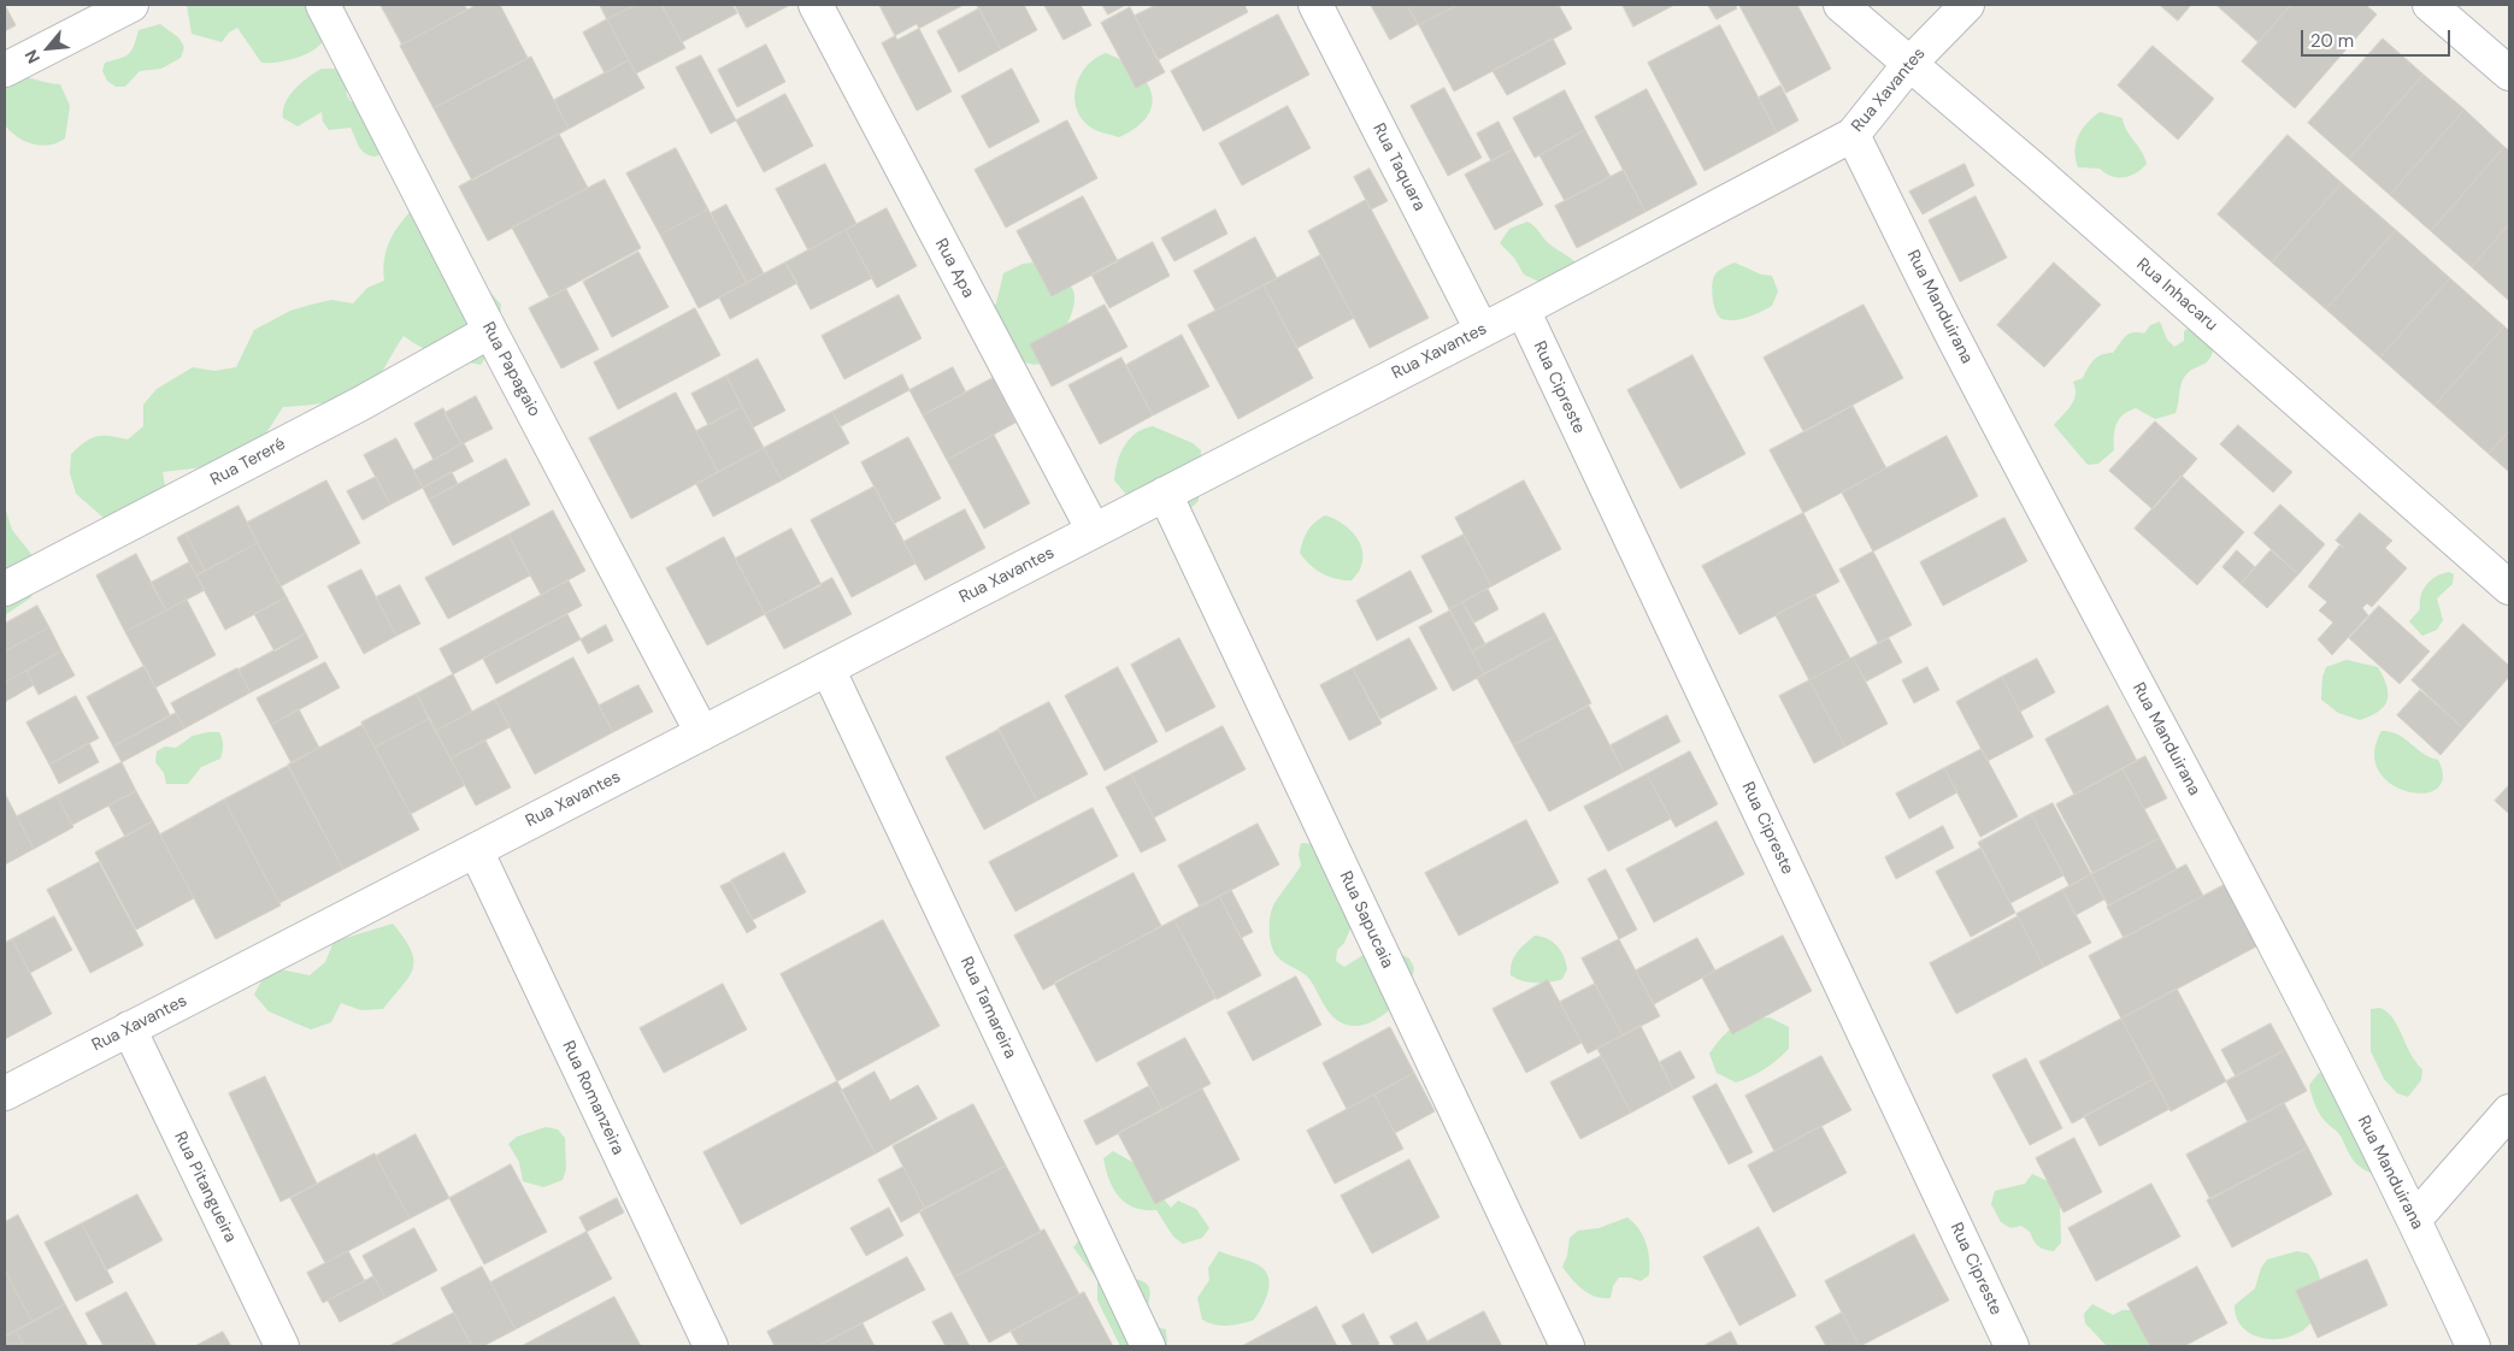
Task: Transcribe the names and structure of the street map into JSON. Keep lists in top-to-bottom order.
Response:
{
  "streets": {
    "street": [
      "Rua Xavantes",
      "Rua Taquara",
      "Rua Apa",
      "Rua Inhacaru",
      "Rua Manduirana",
      "Rua Papagaio",
      "Rua Cipreste",
      "Rua Tereré",
      "Rua Sapucaia",
      "Rua Tamareira",
      "Rua Romanzeira",
      "Rua Pitangueira"
    ]
  },
  "crossings": [
    ["Rua Xavantes", "Rua Taquara"],
    ["Rua Xavantes", "Rua Apa"],
    ["Rua Xavantes", "Rua Inhacaru"],
    ["Rua Xavantes", "Rua Manduirana"],
    ["Rua Xavantes", "Rua Papagaio"],
    ["Rua Xavantes", "Rua Cipreste"],
    ["Rua Xavantes", "Rua Sapucaia"],
    ["Rua Xavantes", "Rua Tamareira"],
    ["Rua Xavantes", "Rua Romanzeira"],
    ["Rua Xavantes", "Rua Pitangueira"],
    ["Rua Papagaio", "Rua Tereré"]
  ],
  "scale_bar": "20 m",
  "north": "bottom left"
}
